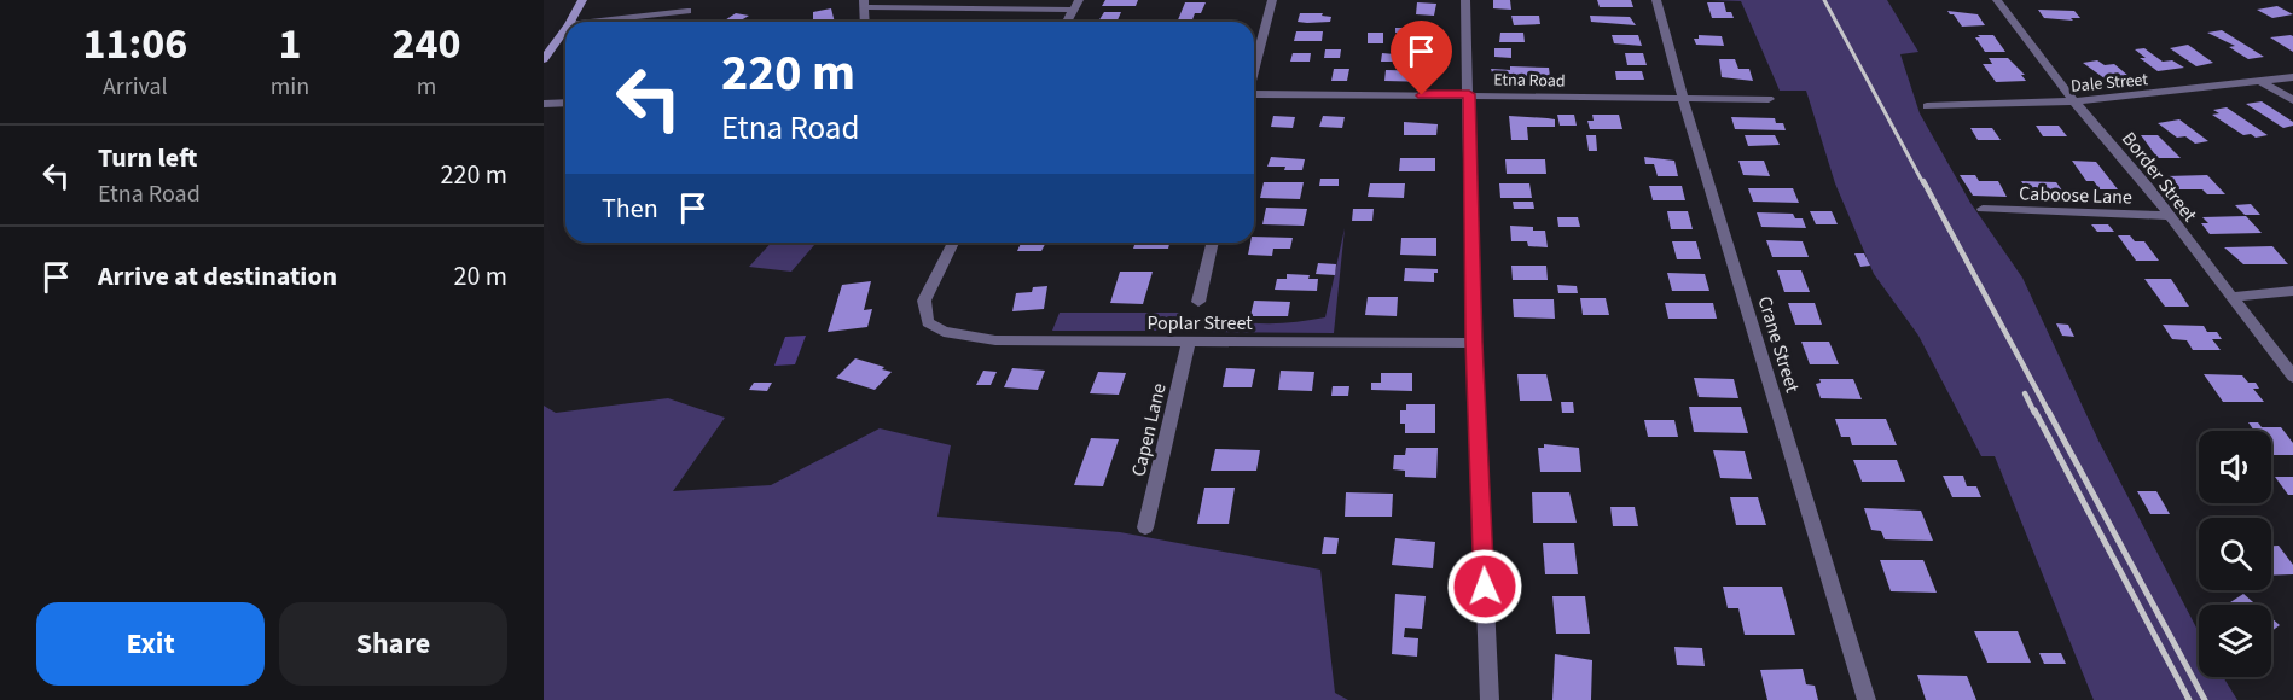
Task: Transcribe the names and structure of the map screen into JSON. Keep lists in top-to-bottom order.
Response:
{
  "streets": {
    "street": [
      "Etna Road",
      "Dale Street",
      "Border Street",
      "Caboose Lane",
      "Poplar Street",
      "Crane Street",
      "Capen Lane"
    ]
  },
  "crossings": [
    ["Etna Road", "Crane Street"],
    ["Dale Street", "Border Street"],
    ["Border Street", "Caboose Lane"],
    ["Poplar Street", "Capen Lane"]
  ],
  "page": {
    "eta": [
      "11:06",
      "Arrival",
      "1",
      "min",
      "240",
      "m"
    ],
    "turn": ["220 m", "Etna Road"],
    "list": [
      {
        "name": "Turn left",
        "note": "Etna Road",
        "value": "220 m"
      },
      {
        "name": "Arrive at destination",
        "value": "20 m"
      }
    ],
    "then": "Then",
    "buttons": ["Exit", "Share"]
  }
}
